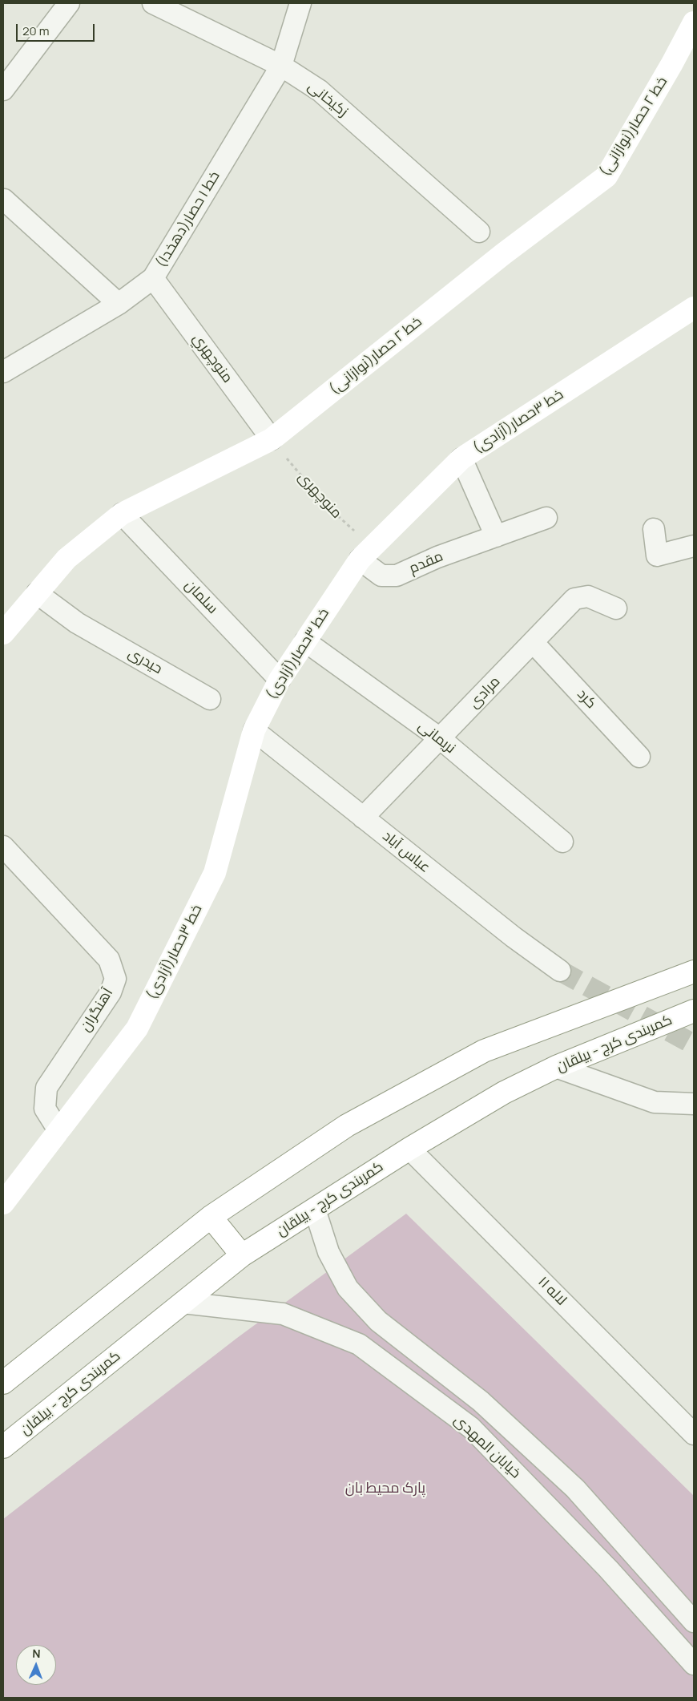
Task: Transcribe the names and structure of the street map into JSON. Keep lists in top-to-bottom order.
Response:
{
  "streets": {
    "main road": ["خط ۲ حصار(نوازانی)", "خط ۳حصار(آزادی)", "کمربندی کرج - بیلقان"],
    "street": [
      "زکیخانی",
      "خط ۱ حصار(دهخدا)",
      "منوچهري",
      "مقدم",
      "سلمان",
      "حیدری",
      "مرادی",
      "کرد",
      "نریمانی",
      "عباس آباد",
      "آهنگران",
      "لاله ۱۱",
      "خیابان المهدی"
    ],
    "path": ["منوچهری"]
  },
  "crossings": [
    ["زکیخانی", "خط ۱ حصار(دهخدا)"],
    ["خط ۲ حصار(نوازانی)", "منوچهري"],
    ["خط ۲ حصار(نوازانی)", "منوچهری"],
    ["خط ۲ حصار(نوازانی)", "سلمان"],
    ["خط ۲ حصار(نوازانی)", "حیدری"],
    ["خط ۱ حصار(دهخدا)", "منوچهري"],
    ["منوچهري", "منوچهری"],
    ["خط ۳حصار(آزادی)", "منوچهری"],
    ["خط ۳حصار(آزادی)", "مقدم"],
    ["خط ۳حصار(آزادی)", "سلمان"],
    ["خط ۳حصار(آزادی)", "نریمانی"],
    ["خط ۳حصار(آزادی)", "عباس آباد"],
    ["خط ۳حصار(آزادی)", "آهنگران"],
    ["منوچهری", "مقدم"],
    ["مرادی", "کرد"],
    ["مرادی", "نریمانی"],
    ["مرادی", "عباس آباد"],
    ["کمربندی کرج - بیلقان", "لاله ۱۱"],
    ["کمربندی کرج - بیلقان", "خیابان المهدی"]
  ],
  "parks": ["پارک محیط بان"],
  "scale_bar": "20 m",
  "north": "top"
}
